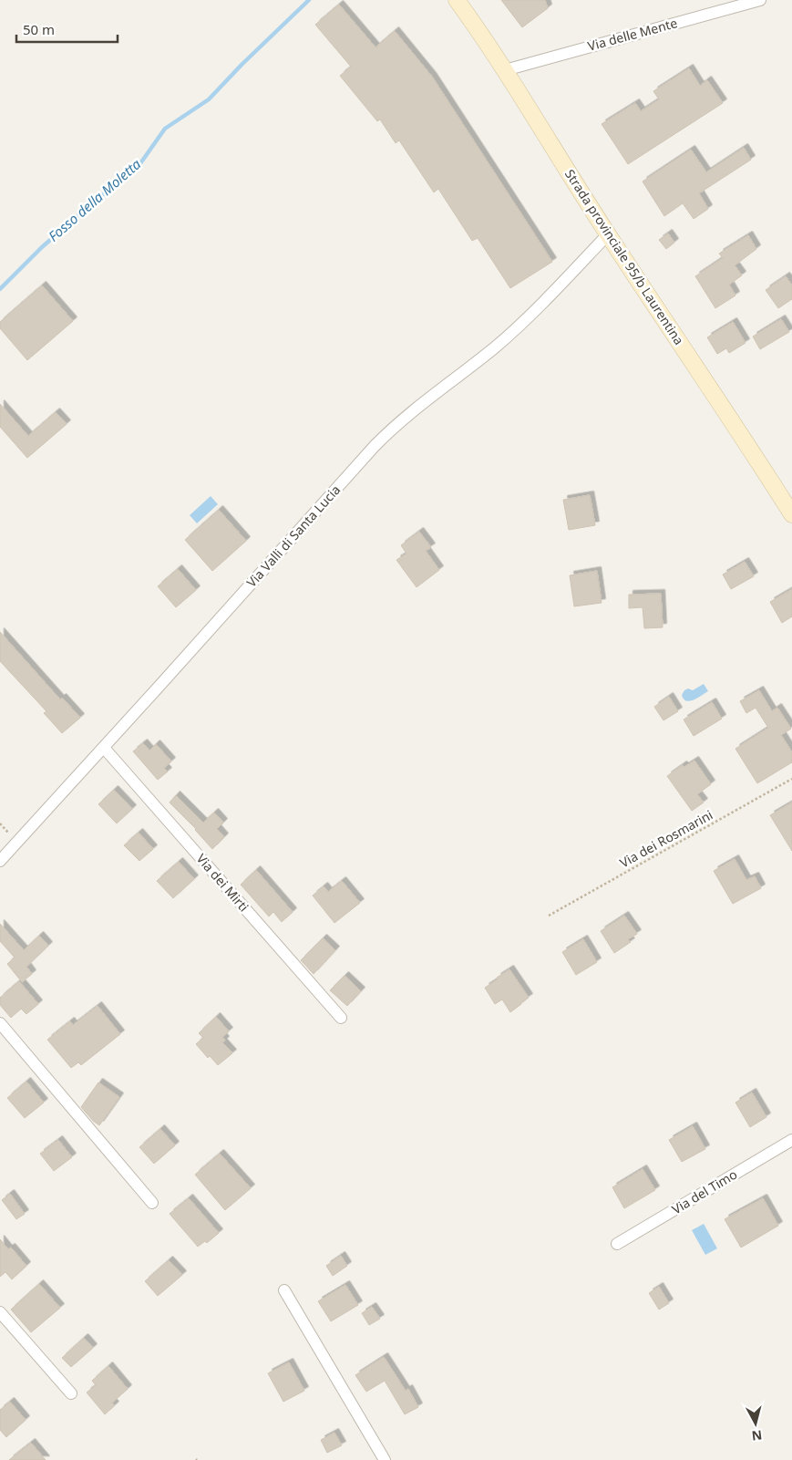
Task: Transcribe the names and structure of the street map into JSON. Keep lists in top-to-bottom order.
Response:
{
  "streets": {
    "main road": ["Strada provinciale 95/b Laurentina"],
    "street": [
      "Via delle Mente",
      "Via Valli di Santa Lucia",
      "Via dei Mirti",
      "Via del Timo"
    ],
    "path": ["Via dei Rosmarini"]
  },
  "crossings": [
    ["Via delle Mente", "Strada provinciale 95/b Laurentina"],
    ["Strada provinciale 95/b Laurentina", "Via Valli di Santa Lucia"],
    ["Via Valli di Santa Lucia", "Via dei Mirti"]
  ],
  "water": ["Fosso della Moletta"],
  "scale_bar": "50 m",
  "north": "bottom"
}
